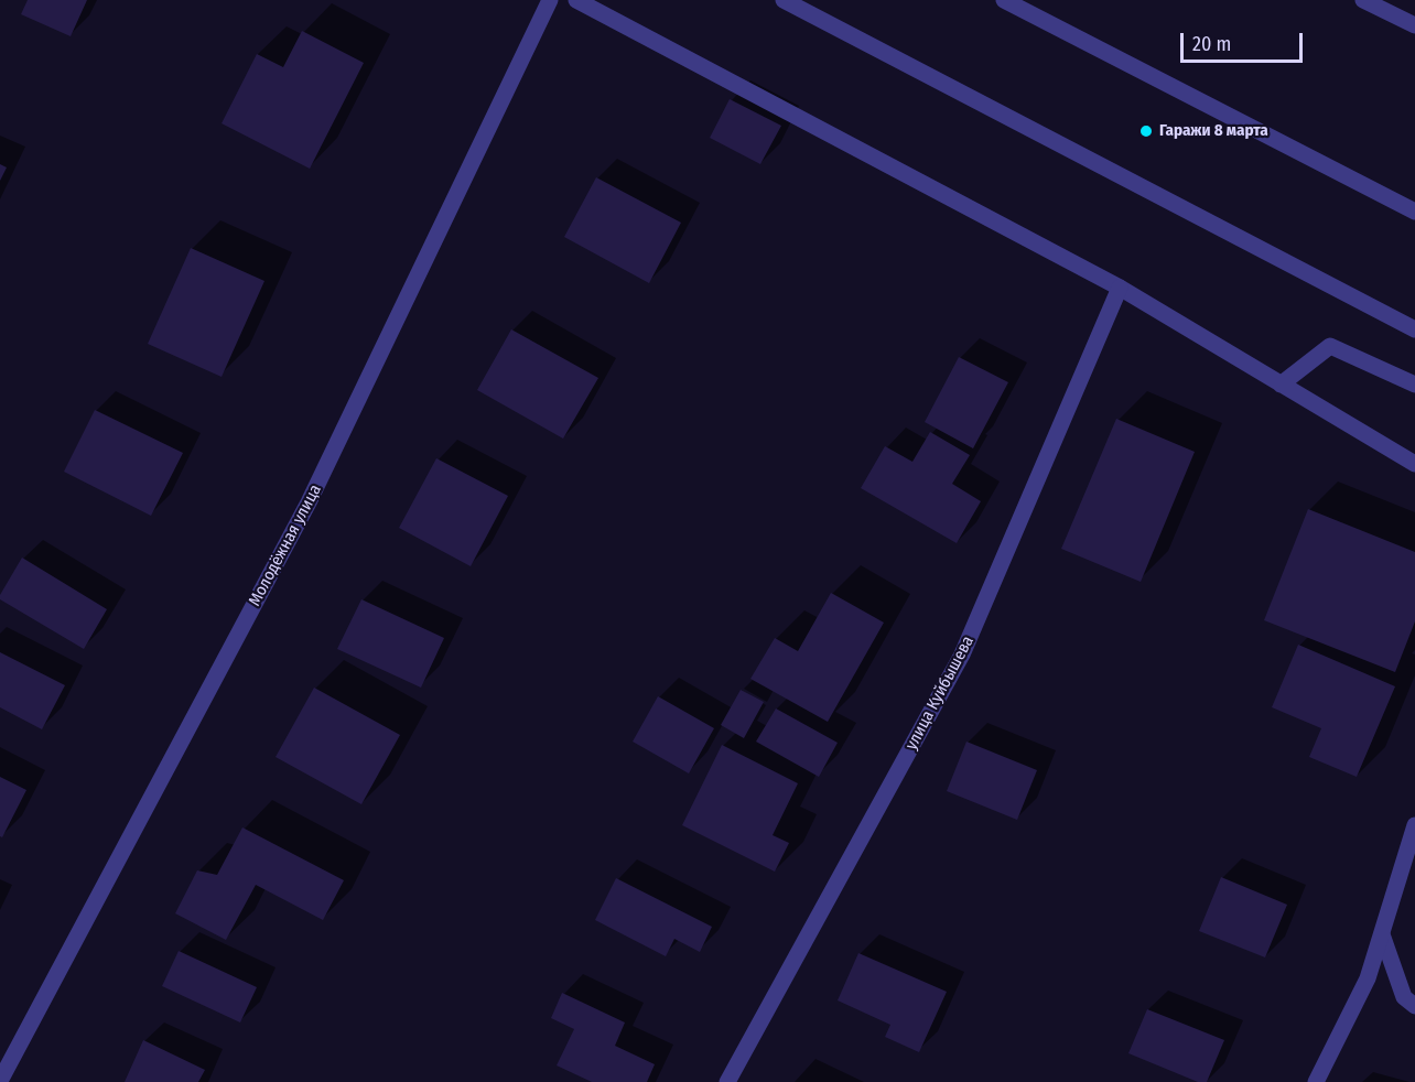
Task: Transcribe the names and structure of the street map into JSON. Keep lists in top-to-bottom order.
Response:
{
  "streets": {
    "street": ["Молодёжная улица", "улица Куйбышева"]
  },
  "places": ["Гаражи 8 марта"],
  "scale_bar": "20 m"
}
